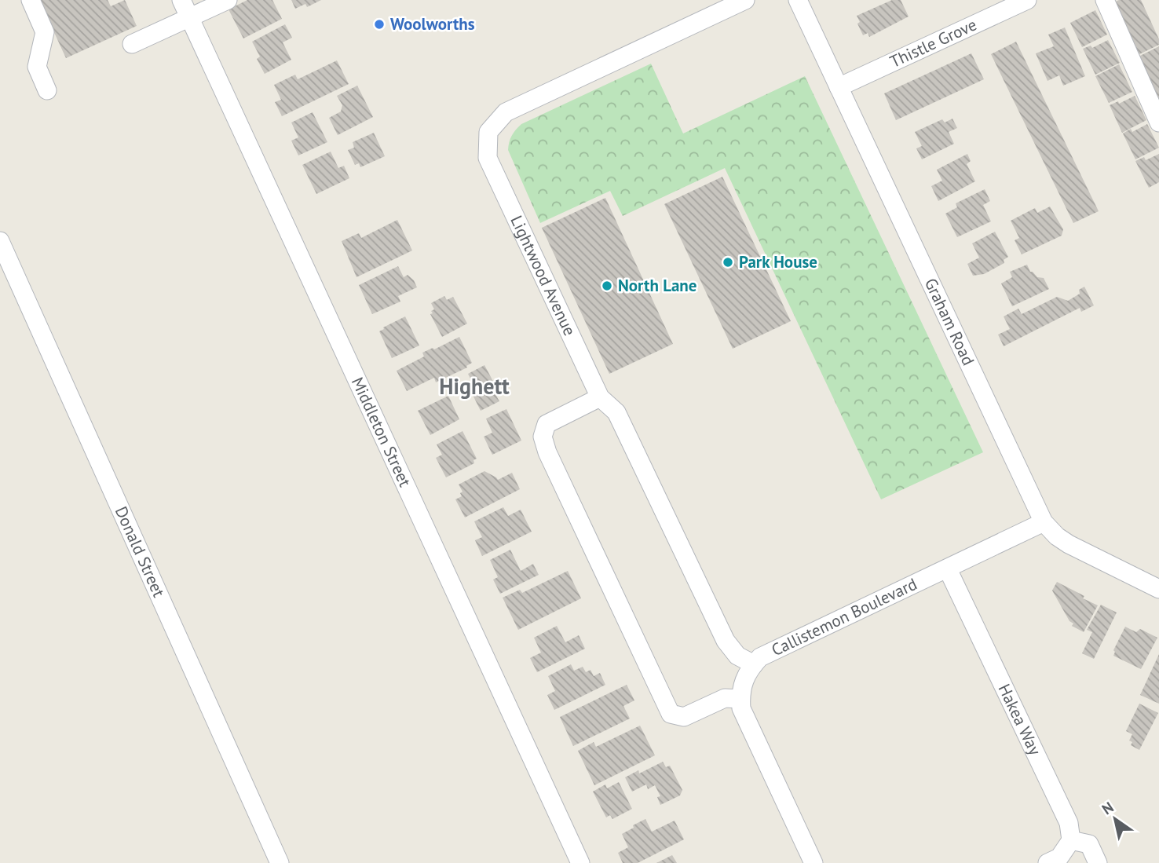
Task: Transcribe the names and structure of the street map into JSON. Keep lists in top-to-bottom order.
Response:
{
  "streets": {
    "street": [
      "Thistle Grove",
      "Lightwood Avenue",
      "Graham Road",
      "Middleton Street",
      "Donald Street",
      "Callistemon Boulevard",
      "Hakea Way"
    ]
  },
  "crossings": [
    ["Thistle Grove", "Graham Road"],
    ["Lightwood Avenue", "Callistemon Boulevard"],
    ["Graham Road", "Callistemon Boulevard"],
    ["Callistemon Boulevard", "Hakea Way"]
  ],
  "districts": ["Highett"],
  "places": ["Woolworths", "Park House", "North Lane"],
  "north": "top left"
}
